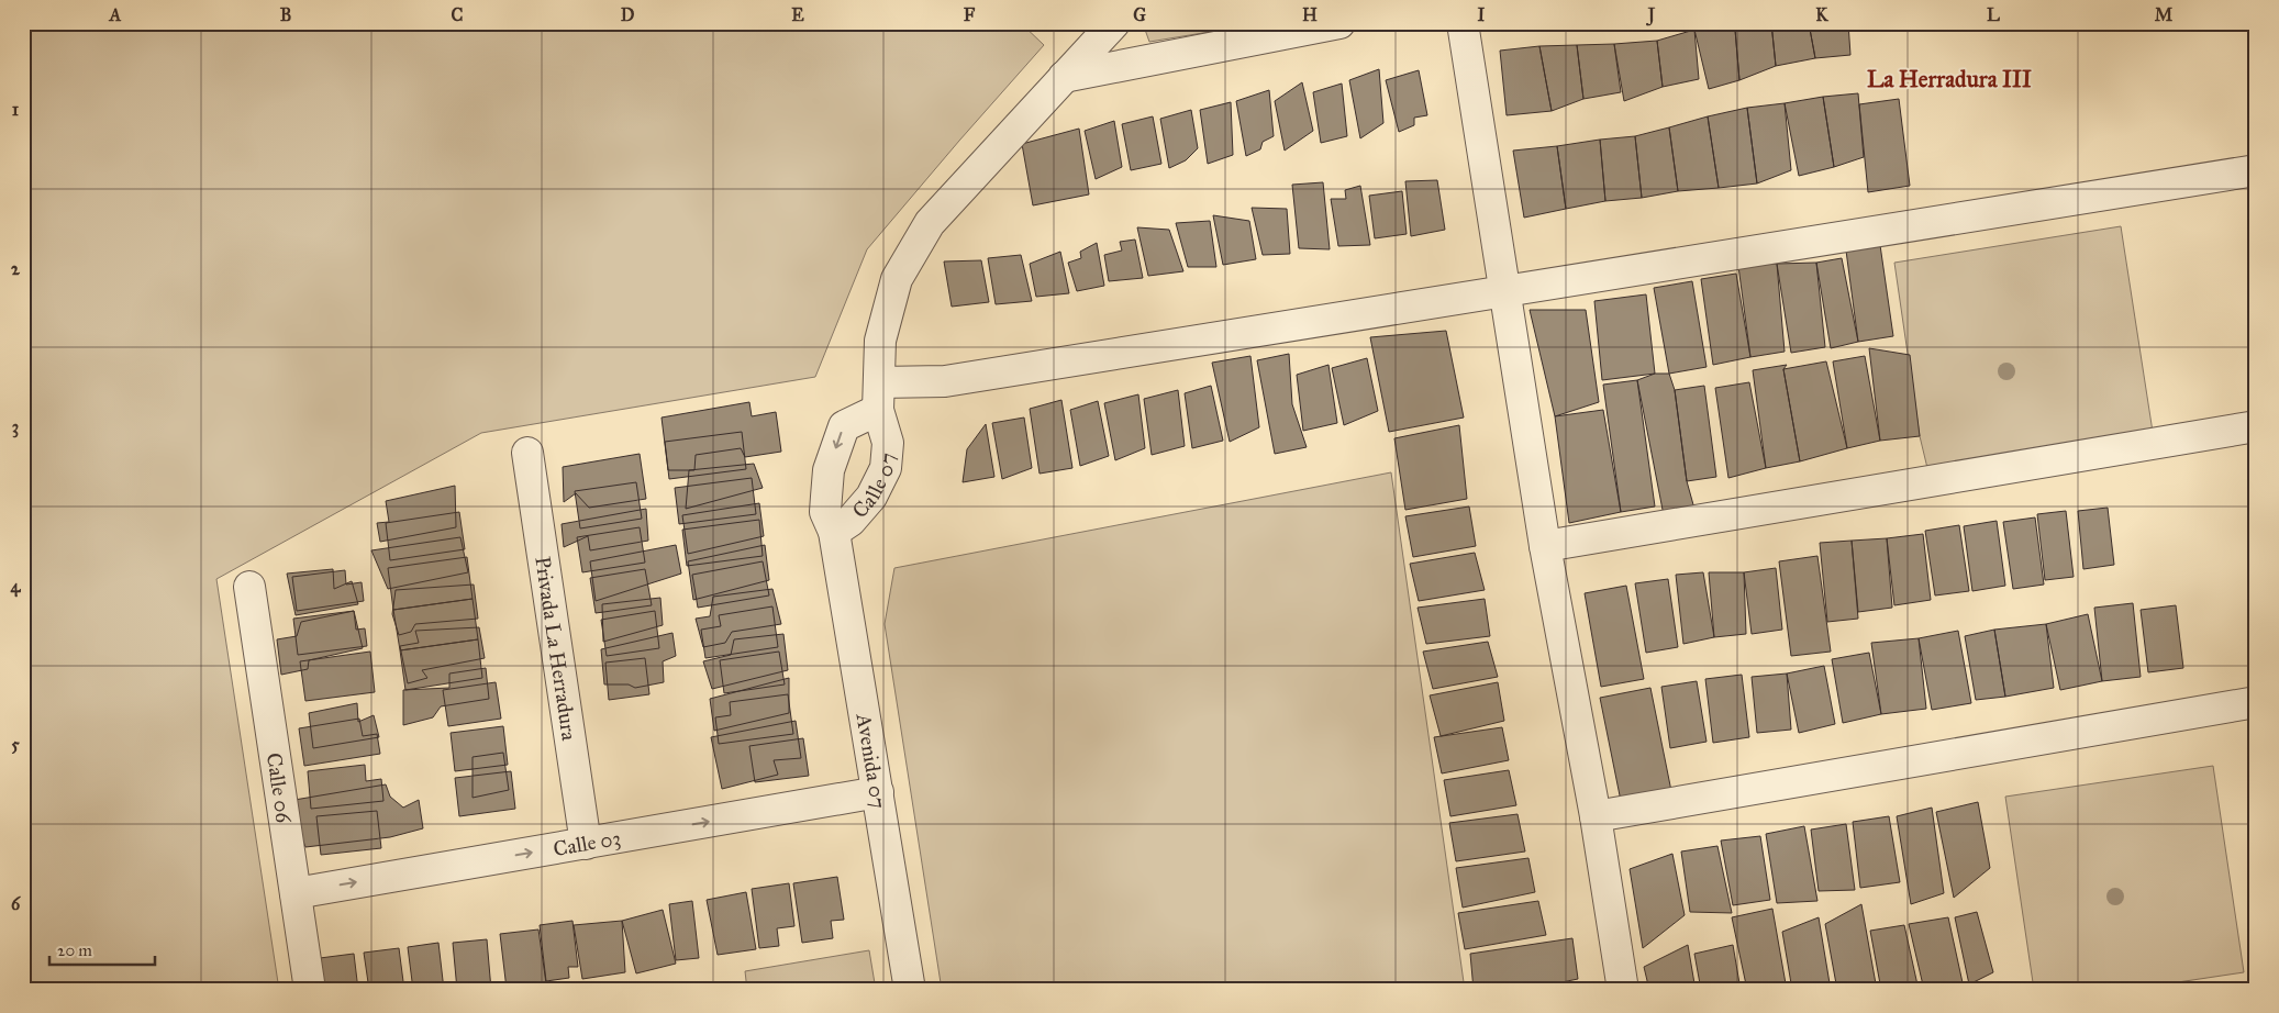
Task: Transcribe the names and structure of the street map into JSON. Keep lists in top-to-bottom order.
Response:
{
  "streets": {
    "street": [
      "Calle 07",
      "Privada La Herradura",
      "Avenida 07",
      "Calle 06",
      "Calle 03"
    ]
  },
  "crossings": [
    ["Calle 07", "Avenida 07"],
    ["Privada La Herradura", "Calle 03"],
    ["Avenida 07", "Calle 03"],
    ["Calle 06", "Calle 03"]
  ],
  "one_way": ["Calle 03"],
  "districts": ["La Herradura III"],
  "scale_bar": "20 m",
  "grid": {
    "columns": [
      "A",
      "B",
      "C",
      "D",
      "E",
      "F",
      "G",
      "H",
      "I",
      "J",
      "K",
      "L",
      "M"
    ],
    "rows": [
      "1",
      "2",
      "3",
      "4",
      "5",
      "6"
    ]
  }
}
